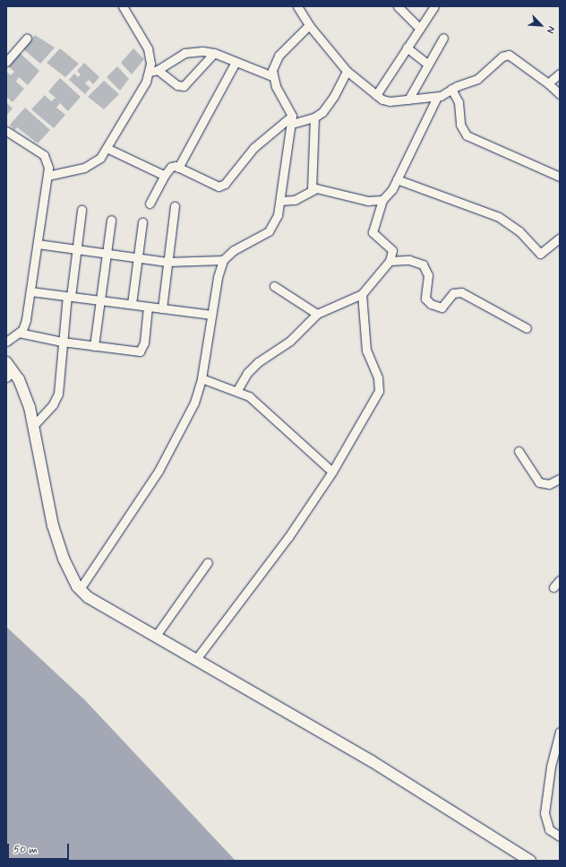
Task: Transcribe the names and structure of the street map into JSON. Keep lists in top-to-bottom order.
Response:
{
  "scale_bar": "50 m",
  "north": "bottom right"
}
